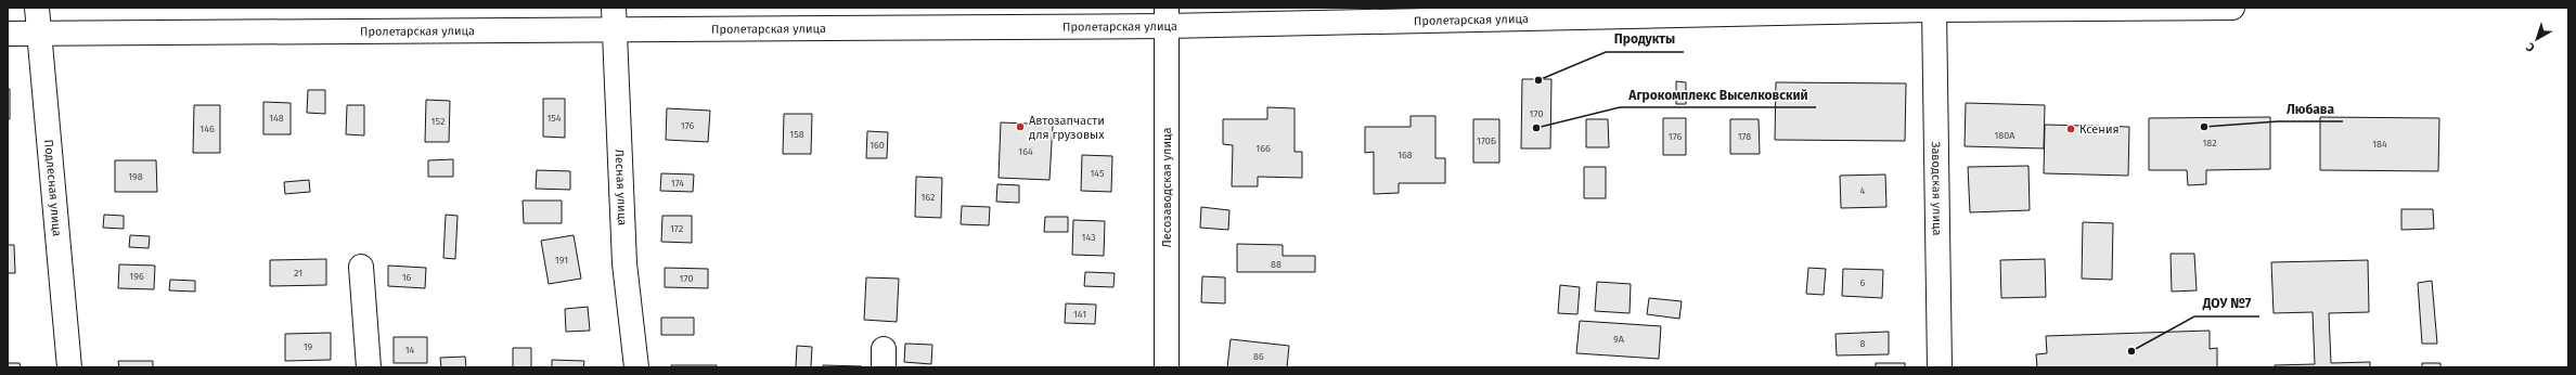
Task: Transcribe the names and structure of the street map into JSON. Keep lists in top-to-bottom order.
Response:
{
  "streets": {
    "street": [
      "Пролетарская улица",
      "Подлесная улица",
      "Лесная улица",
      "Лесозаводская улица",
      "Заводская улица"
    ]
  },
  "crossings": [
    ["Пролетарская улица", "Подлесная улица"],
    ["Пролетарская улица", "Лесная улица"],
    ["Пролетарская улица", "Лесозаводская улица"],
    ["Пролетарская улица", "Заводская улица"]
  ],
  "places": [
    "Продукты",
    "Автозапчасти для грузовых",
    "Любава",
    "Агрокомплекс Выселковский",
    "Ксения",
    "ДОУ №7"
  ],
  "house_numbers": [
    "170",
    "148",
    "154",
    "152",
    "176",
    "146",
    "158",
    "180А",
    "176",
    "178",
    "170Б",
    "182",
    "184",
    "160",
    "166",
    "164",
    "168",
    "145",
    "198",
    "174",
    "4",
    "162",
    "172",
    "143",
    "191",
    "88",
    "21",
    "196",
    "16",
    "170",
    "6",
    "141",
    "9А",
    "8",
    "19",
    "14",
    "86"
  ],
  "north": "bottom left"
}
